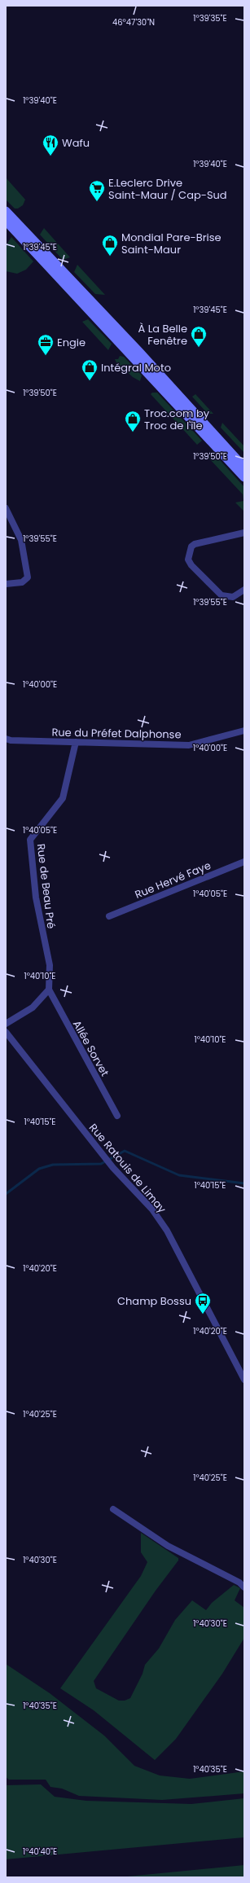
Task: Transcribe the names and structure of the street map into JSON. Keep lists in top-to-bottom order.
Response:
{
  "streets": {
    "street": [
      "Rue du Préfet Dalphonse",
      "Rue Hervé Faye",
      "Rue de Beau Pré",
      "Allée Sorvet",
      "Rue Ratouis de Limay"
    ]
  },
  "crossings": [
    ["Rue du Préfet Dalphonse", "Rue de Beau Pré"],
    ["Rue de Beau Pré", "Allée Sorvet"]
  ],
  "places": {
    "restaurant": ["Wafu"],
    "supermarket": ["E.Leclerc Drive Saint-Maur / Cap-Sud"],
    "shop": [
      "Mondial Pare-Brise Saint-Maur",
      "À La Belle Fenêtre",
      "Intégral Moto",
      "Troc.com by Troc de l'île"
    ],
    "office": ["Engie"],
    "bus stop": ["Champ Bossu"]
  },
  "coordinates": [
    "1°39'35\"E",
    "46°47'30\"N",
    "1°39'40\"E",
    "1°39'45\"E",
    "1°39'50\"E",
    "1°39'55\"E",
    "1°40'00\"E",
    "1°40'05\"E",
    "1°40'10\"E",
    "1°40'15\"E",
    "1°40'20\"E",
    "1°40'25\"E",
    "1°40'30\"E",
    "1°40'35\"E",
    "1°40'40\"E"
  ]
}
